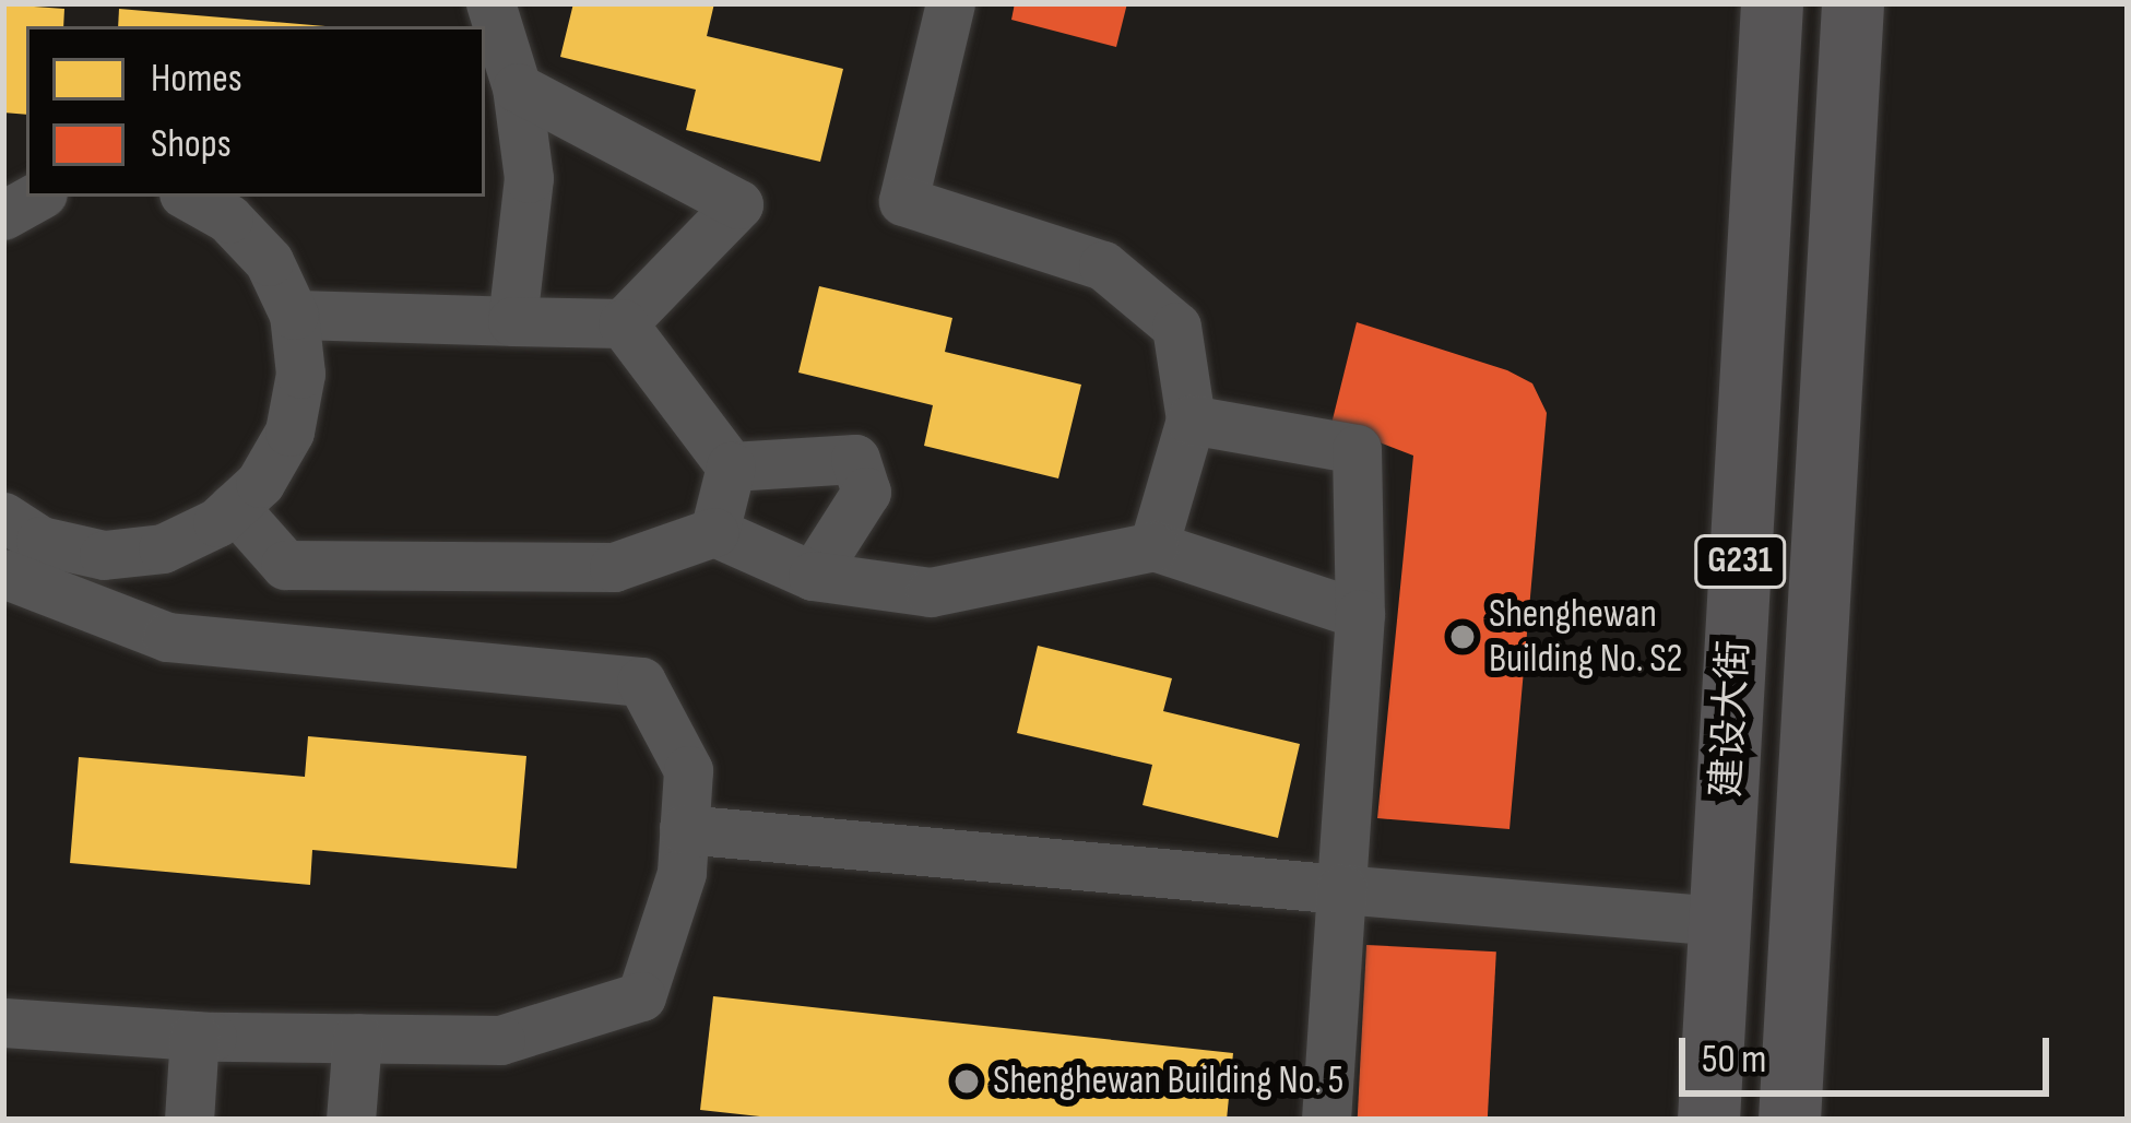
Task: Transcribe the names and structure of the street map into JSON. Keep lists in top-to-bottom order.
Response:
{
  "streets": {
    "main road": ["G231", "建设大街"]
  },
  "places": ["Shenghewan Building No. S2", "Shenghewan Building No. 5"],
  "legend": ["Homes", "Shops"],
  "scale_bar": "50 m"
}
